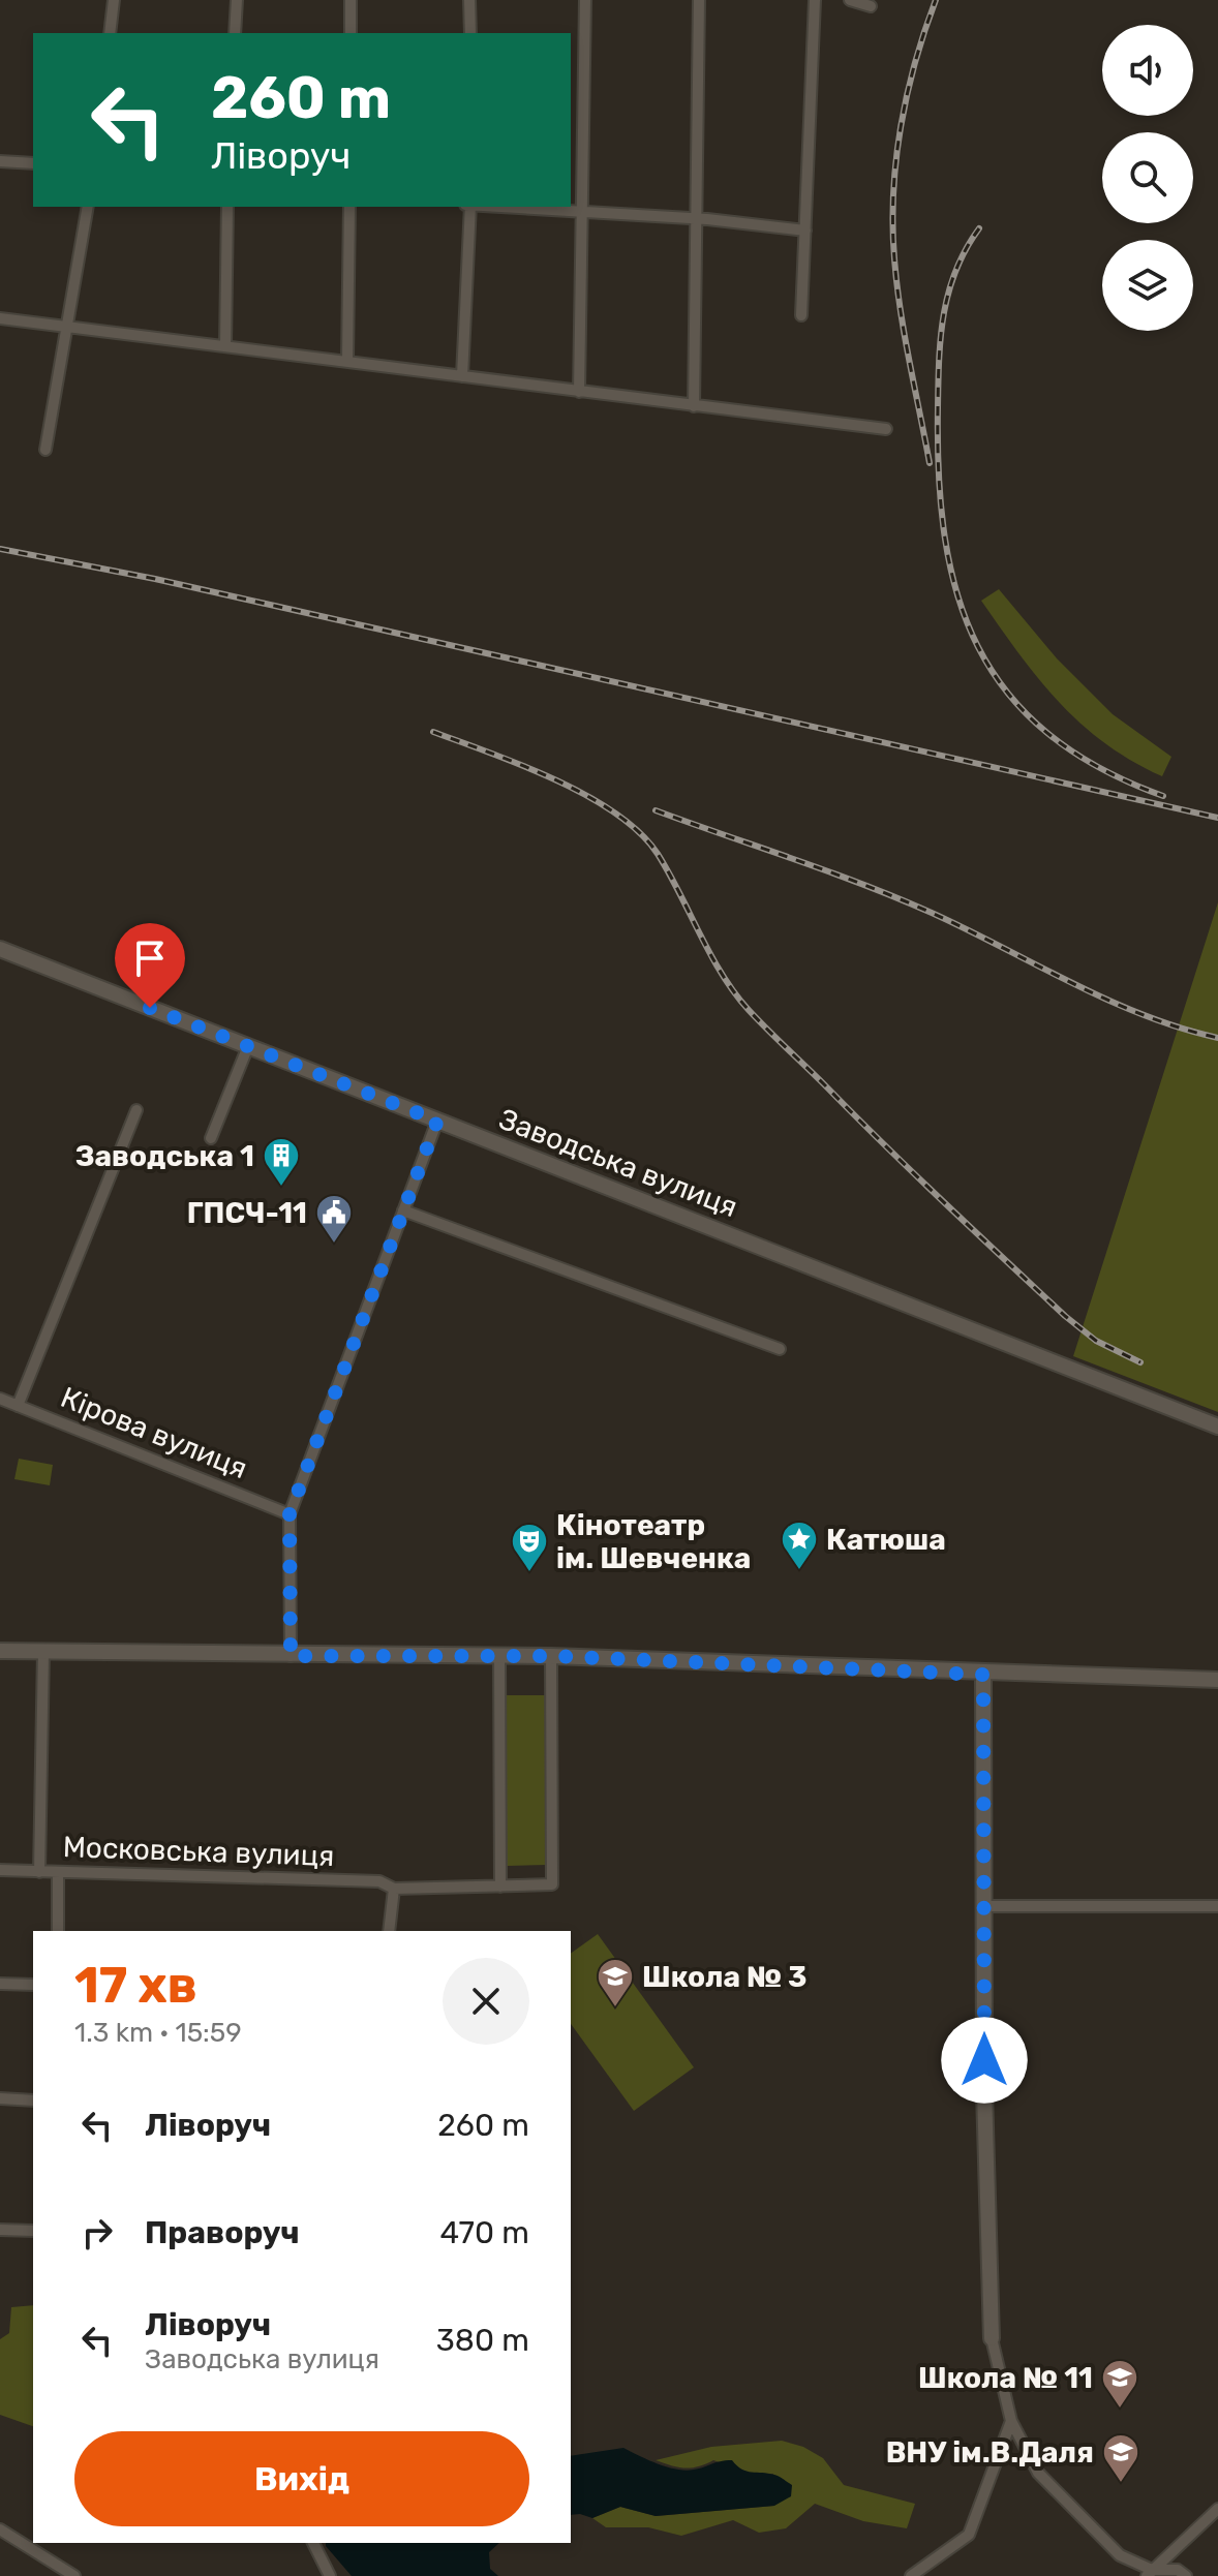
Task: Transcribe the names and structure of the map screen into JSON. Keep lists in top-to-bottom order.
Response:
{
  "streets": {
    "main road": ["Заводська вулиця"],
    "street": ["Кірова вулиця", "Московська вулиця"]
  },
  "places": {
    "building": ["Заводська 1"],
    "public building": ["ГПСЧ-11"],
    "place": ["Катюша"],
    "theatre": ["Кінотеатр ім. Шевченка"],
    "school or university": ["Школа № 3", "Школа № 11", "ВНУ ім.В.Даля"]
  },
  "page": {
    "turn": ["260 m", "Ліворуч"],
    "heading": ["17 хв", "1.3 km · 15:59"],
    "list": [
      {
        "name": "Ліворуч",
        "value": "260 m"
      },
      {
        "name": "Праворуч",
        "value": "470 m"
      },
      {
        "name": "Ліворуч",
        "note": "Заводська вулиця",
        "value": "380 m"
      }
    ],
    "buttons": "Вихід"
  }
}
